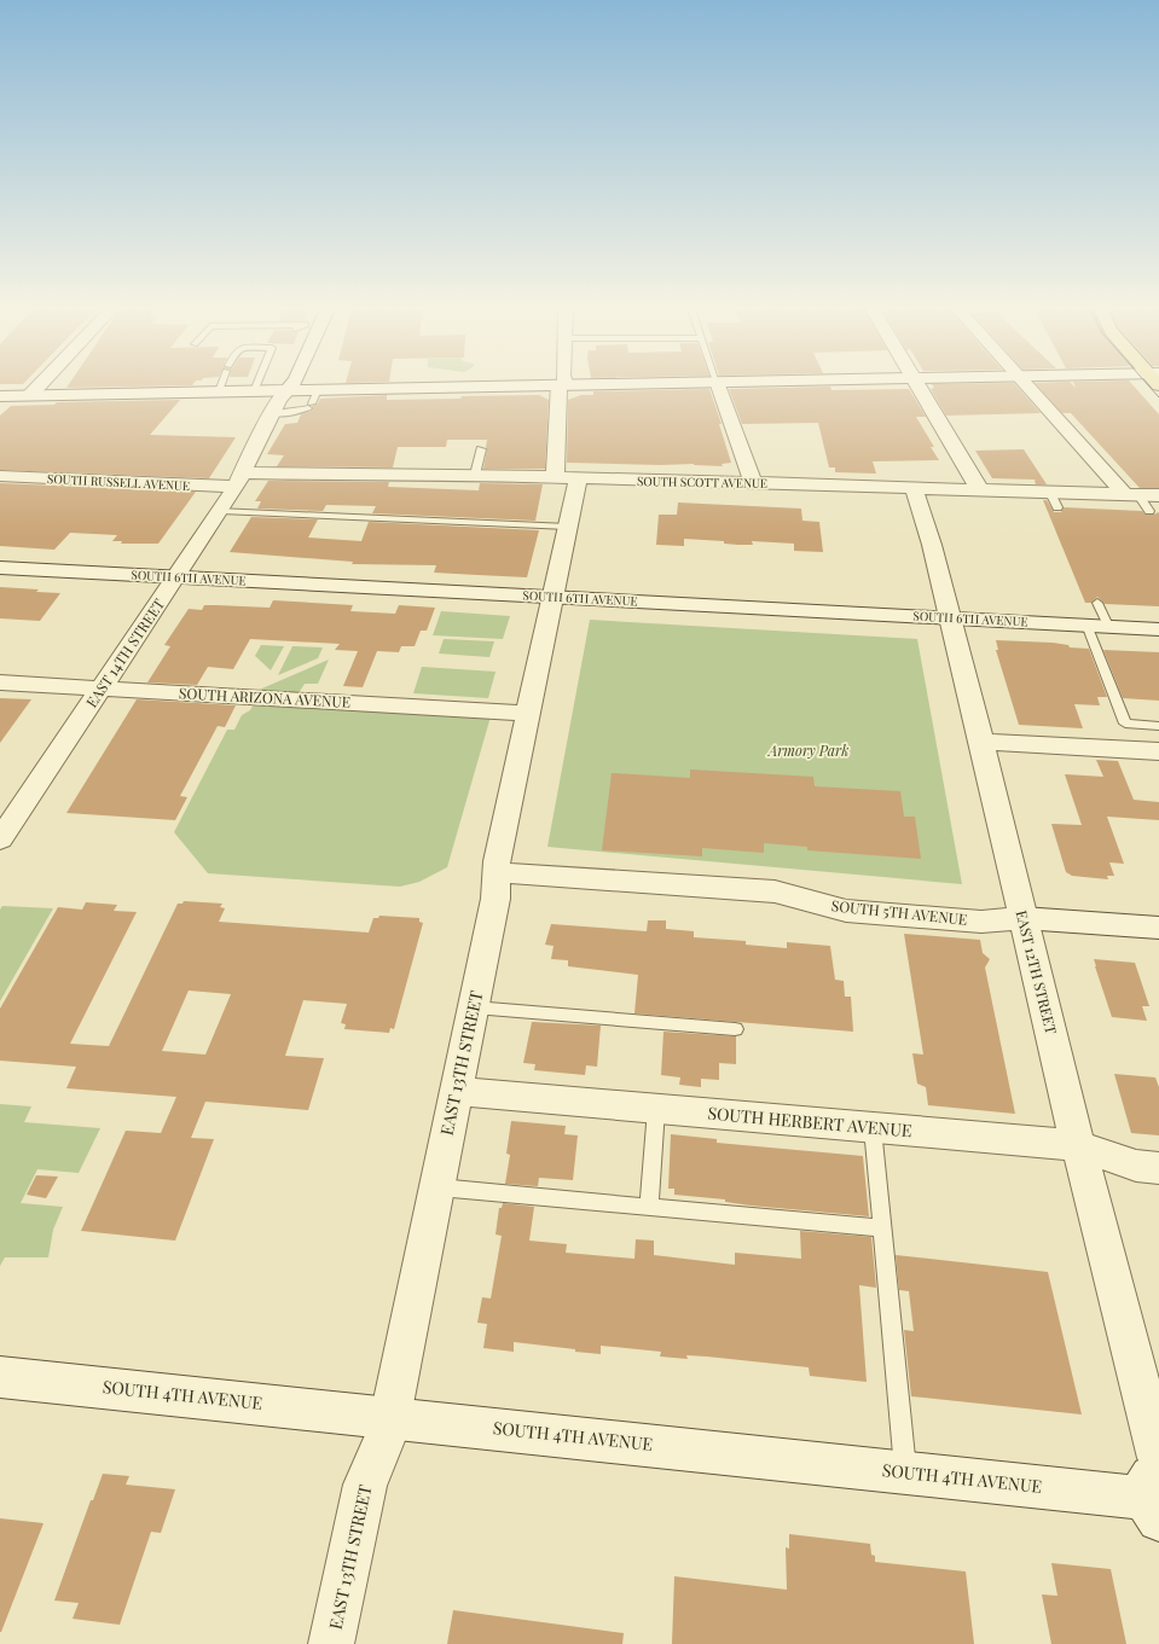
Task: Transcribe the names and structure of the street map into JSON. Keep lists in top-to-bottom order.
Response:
{
  "streets": {
    "street": [
      "SOUTH RUSSELL AVENUE",
      "SOUTH SCOTT AVENUE",
      "SOUTH 6TH AVENUE",
      "EAST 14TH STREET",
      "SOUTH ARIZONA AVENUE",
      "SOUTH 5TH AVENUE",
      "EAST 12TH STREET",
      "EAST 13TH STREET",
      "SOUTH HERBERT AVENUE",
      "SOUTH 4TH AVENUE"
    ]
  },
  "crossings": [
    ["SOUTH RUSSELL AVENUE", "SOUTH SCOTT AVENUE"],
    ["SOUTH RUSSELL AVENUE", "EAST 14TH STREET"],
    ["SOUTH SCOTT AVENUE", "EAST 14TH STREET"],
    ["SOUTH SCOTT AVENUE", "EAST 12TH STREET"],
    ["SOUTH SCOTT AVENUE", "EAST 13TH STREET"],
    ["SOUTH 6TH AVENUE", "EAST 14TH STREET"],
    ["SOUTH 6TH AVENUE", "EAST 12TH STREET"],
    ["SOUTH 6TH AVENUE", "EAST 13TH STREET"],
    ["EAST 14TH STREET", "SOUTH ARIZONA AVENUE"],
    ["SOUTH ARIZONA AVENUE", "EAST 13TH STREET"],
    ["SOUTH 5TH AVENUE", "EAST 12TH STREET"],
    ["SOUTH 5TH AVENUE", "EAST 13TH STREET"],
    ["EAST 12TH STREET", "SOUTH HERBERT AVENUE"],
    ["EAST 13TH STREET", "SOUTH HERBERT AVENUE"],
    ["EAST 13TH STREET", "SOUTH 4TH AVENUE"]
  ],
  "parks": ["Armory Park"]
}
